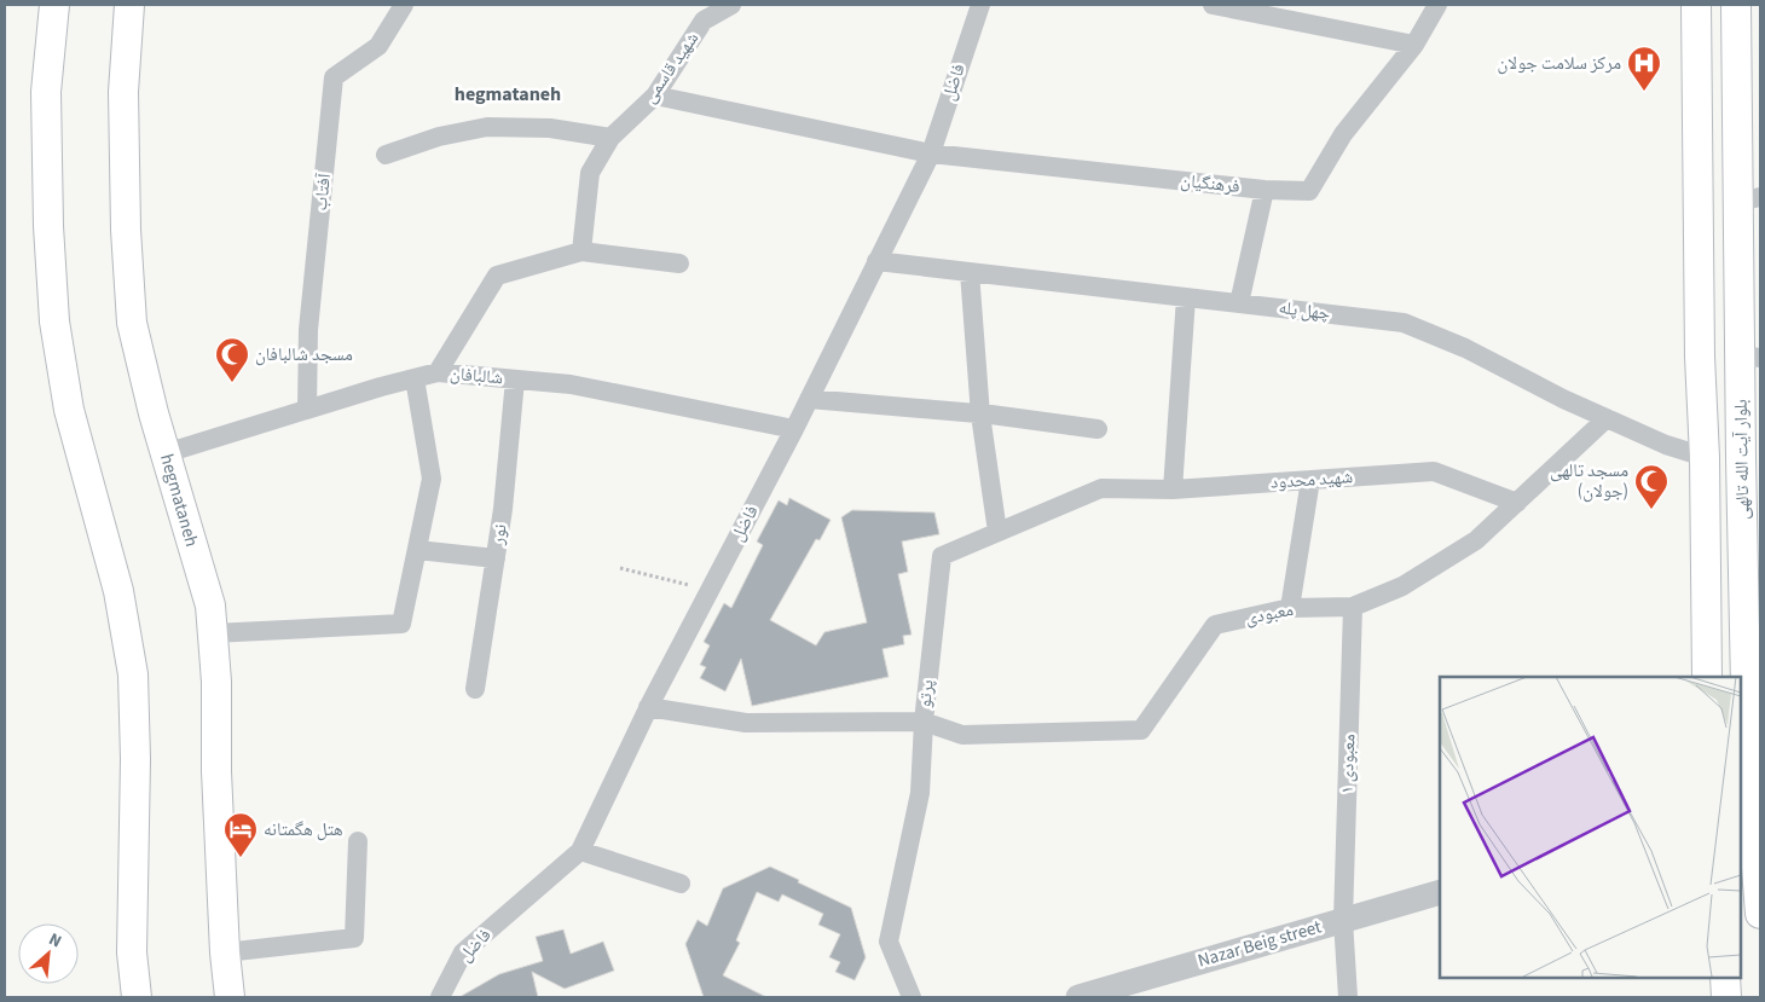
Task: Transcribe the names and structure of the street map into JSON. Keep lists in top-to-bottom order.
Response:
{
  "streets": {
    "main road": ["بلوار آیت الله تالهی", "hegmataneh"],
    "street": [
      "شهید قاسمی",
      "فاضل",
      "فرهنگیان",
      "آفتاب",
      "چهل پله",
      "شالبافان",
      "شهید محدود",
      "نور",
      "معبودی",
      "پرتو",
      "معبودی ۱",
      "Nazar Beig street"
    ]
  },
  "crossings": [
    ["شهید قاسمی", "فرهنگیان"],
    ["فاضل", "فرهنگیان"],
    ["فاضل", "چهل پله"],
    ["فاضل", "شالبافان"],
    ["آفتاب", "شالبافان"],
    ["چهل پله", "بلوار آیت الله تالهی"],
    ["چهل پله", "معبودی"],
    ["شالبافان", "hegmataneh"],
    ["شالبافان", "نور"],
    ["شهید محدود", "معبودی"],
    ["شهید محدود", "پرتو"],
    ["معبودی", "پرتو"],
    ["معبودی", "معبودی ۱"],
    ["معبودی ۱", "Nazar Beig street"]
  ],
  "districts": ["hegmataneh"],
  "places": {
    "hospital": ["مرکز سلامت جولان"],
    "mosque": ["مسجد شالبافان", "مسجد تالهی (جولان)"],
    "hotel": ["هتل هگمتانه"]
  },
  "north": "top right"
}
